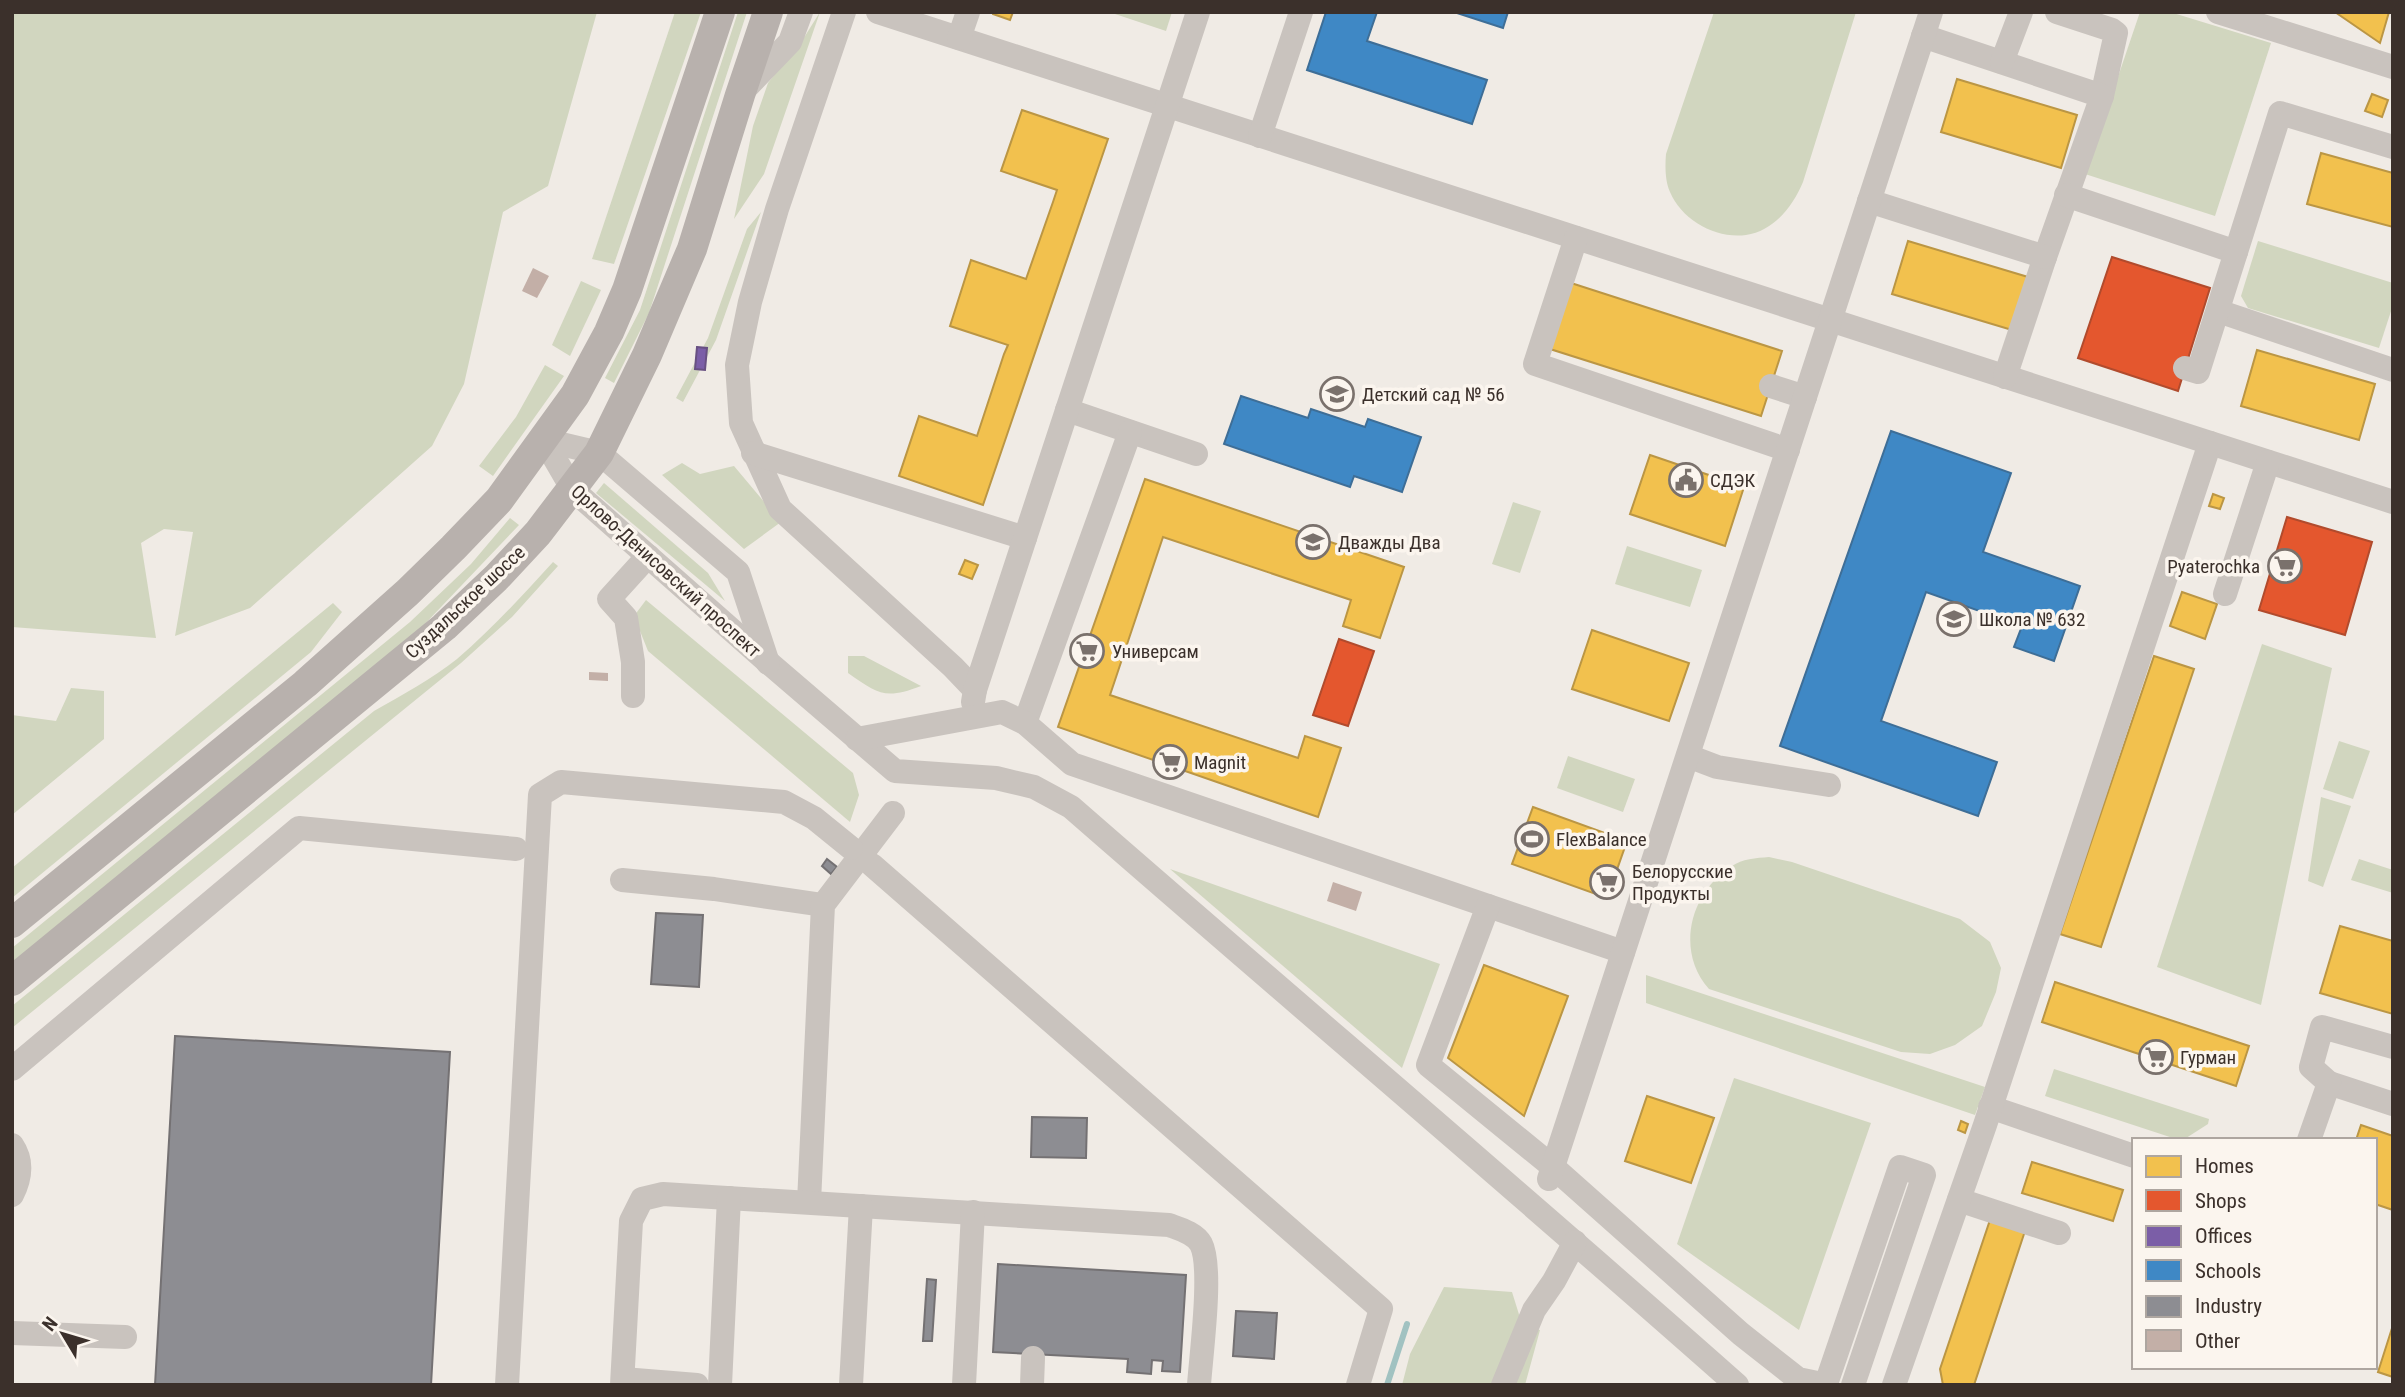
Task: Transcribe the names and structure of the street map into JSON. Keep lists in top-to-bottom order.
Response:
{
  "streets": {
    "main road": ["Суздальское шоссе"],
    "street": ["Орлово-Денисовский проспект"]
  },
  "crossings": [
    ["Орлово-Денисовский проспект", "Суздальское шоссе"]
  ],
  "places": {
    "school or university": ["Детский сад № 56", "Дважды Два", "Школа № 632"],
    "public building": ["СДЭК"],
    "supermarket": [
      "Pyaterochka",
      "Универсам",
      "Magnit",
      "Белорусские Продукты",
      "Гурман"
    ],
    "sports": ["FlexBalance"]
  },
  "legend": [
    "Homes",
    "Shops",
    "Offices",
    "Schools",
    "Industry",
    "Other"
  ],
  "north": "top left"
}
